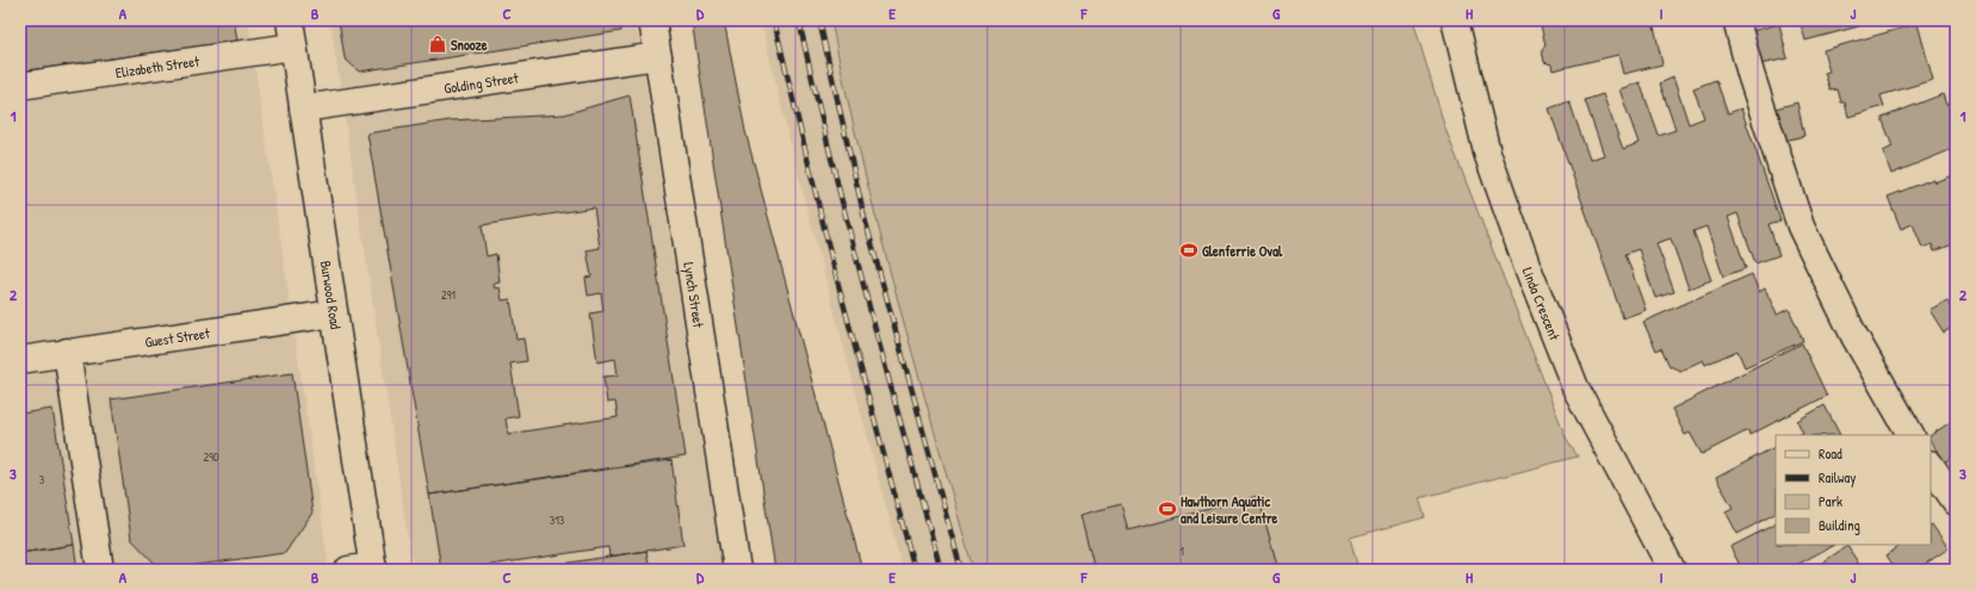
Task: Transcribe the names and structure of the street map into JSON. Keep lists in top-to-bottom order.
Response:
{
  "streets": {
    "street": [
      "Elizabeth Street",
      "Golding Street",
      "Burwood Road",
      "Lynch Street",
      "Linda Crescent",
      "Guest Street"
    ]
  },
  "crossings": [
    ["Elizabeth Street", "Burwood Road"],
    ["Golding Street", "Burwood Road"],
    ["Golding Street", "Lynch Street"],
    ["Burwood Road", "Guest Street"]
  ],
  "places": {
    "shop": ["Snooze"],
    "sports": ["Glenferrie Oval", "Hawthorn Aquatic and Leisure Centre"]
  },
  "house_numbers": [
    "291",
    "290",
    "3",
    "313",
    "1"
  ],
  "legend": [
    "Road",
    "Railway",
    "Park",
    "Building"
  ],
  "grid": {
    "columns": [
      "A",
      "B",
      "C",
      "D",
      "E",
      "F",
      "G",
      "H",
      "I",
      "J"
    ],
    "rows": ["1", "2", "3"]
  }
}
